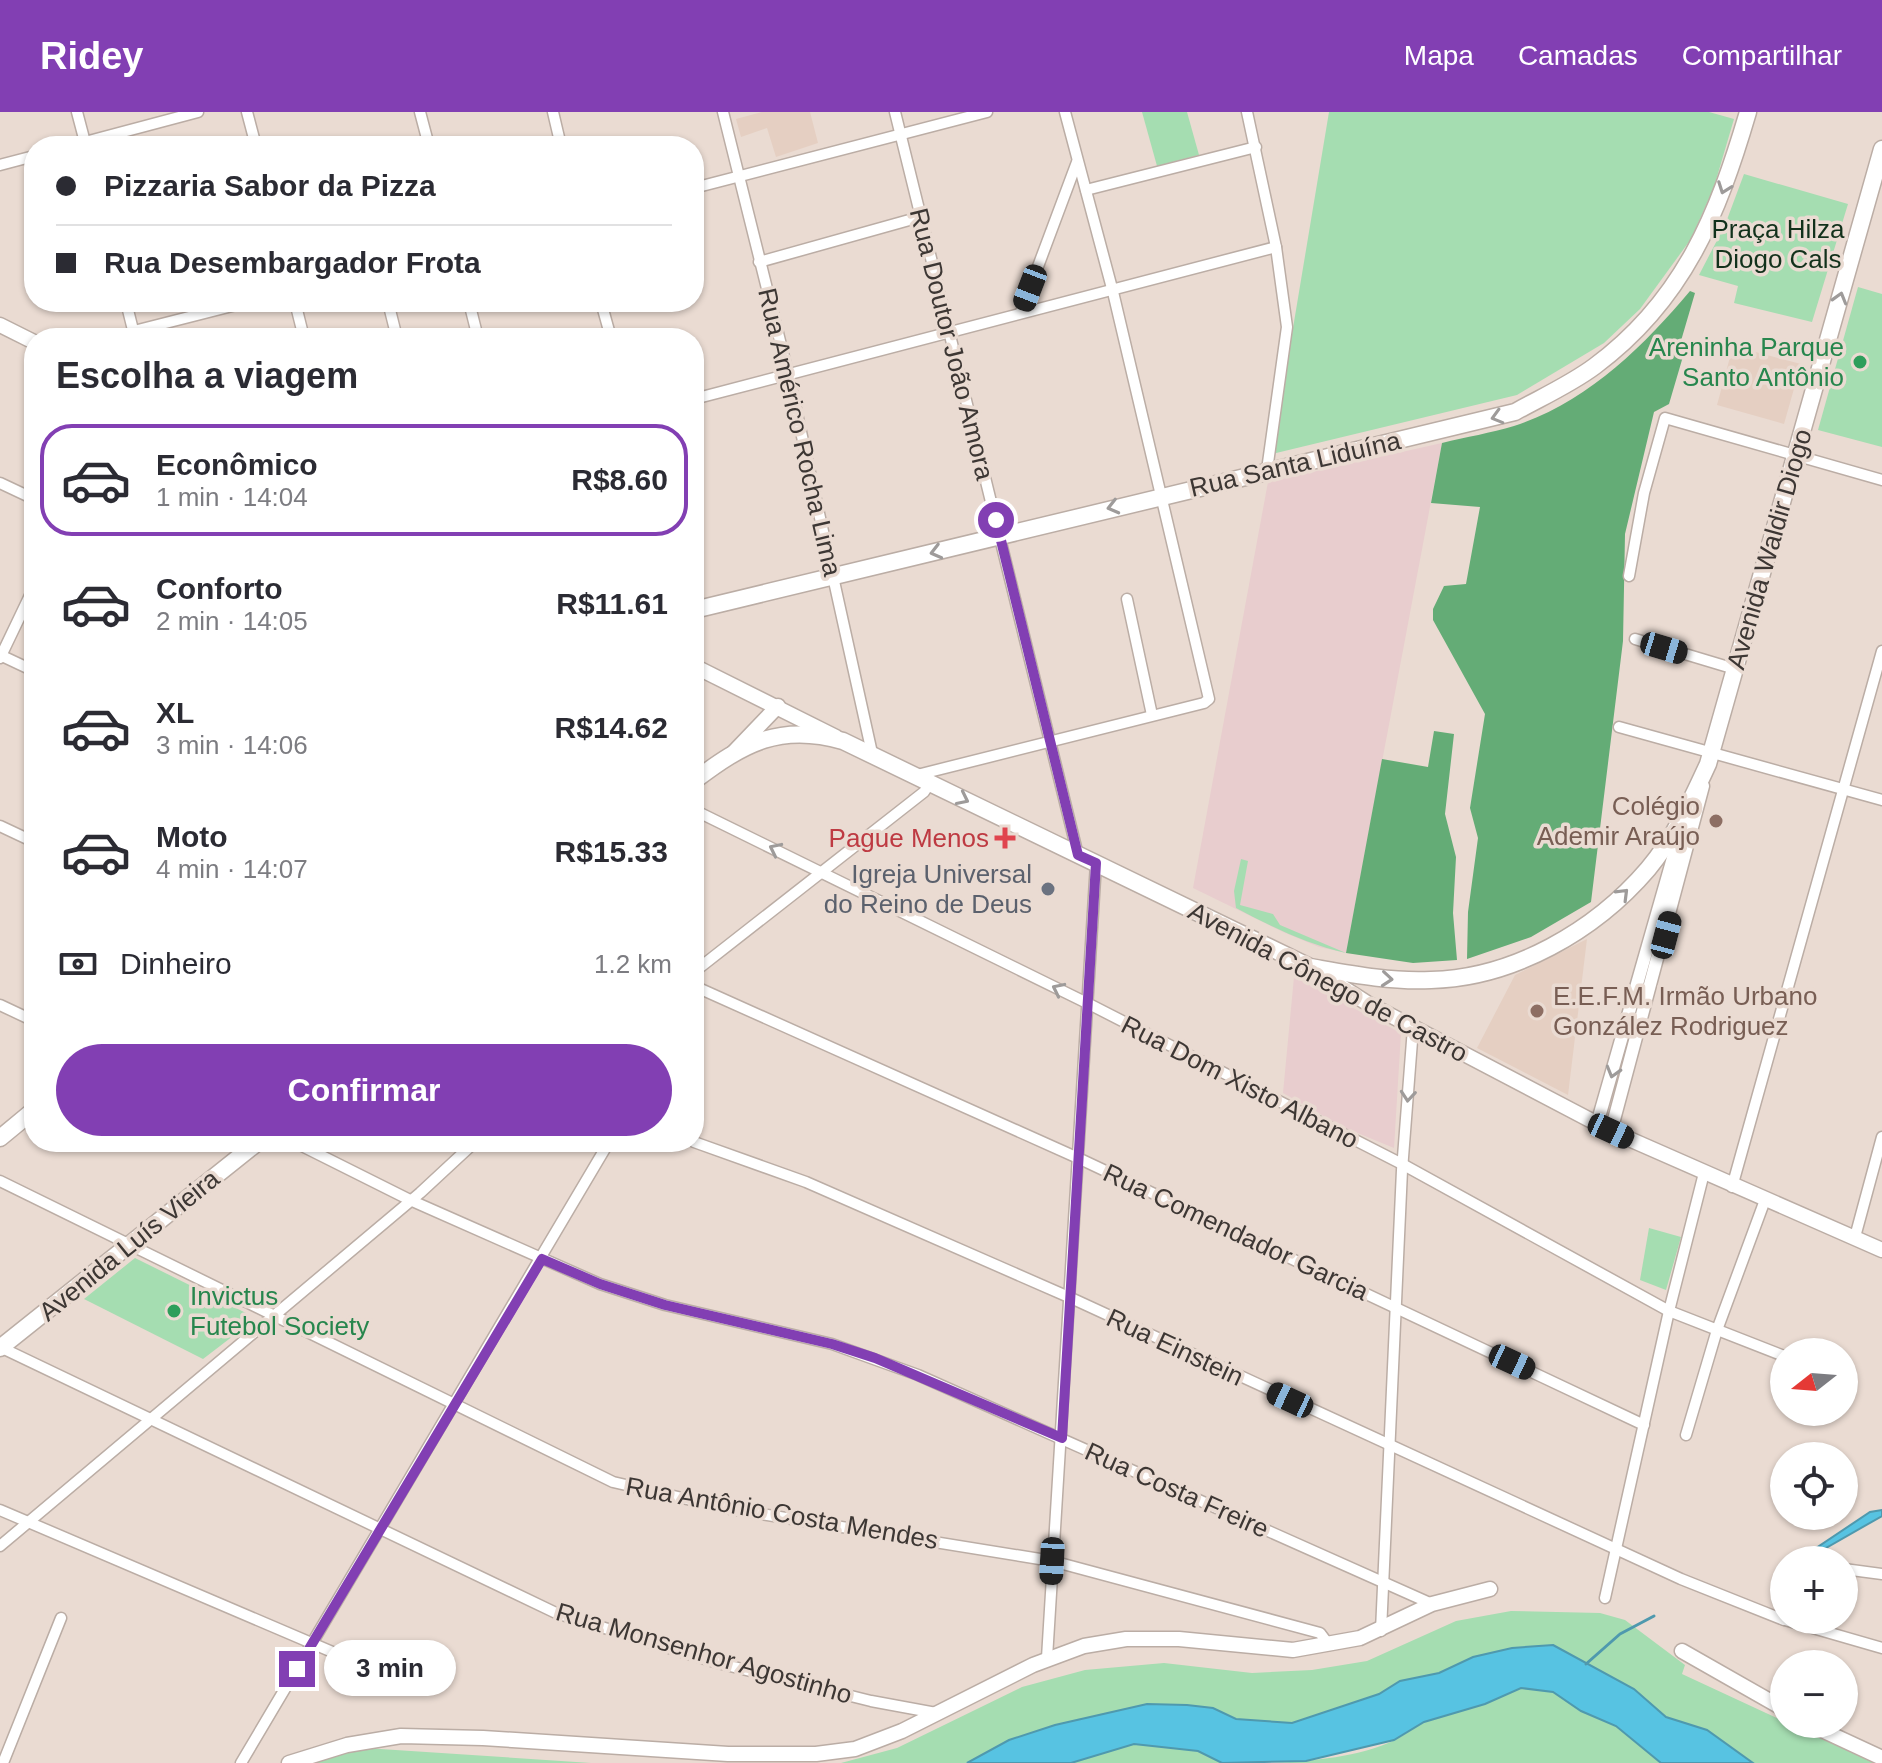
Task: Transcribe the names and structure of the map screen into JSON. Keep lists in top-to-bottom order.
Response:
{
  "streets": {
    "main road": [
      "Rua Santa Liduína",
      "Avenida Waldir Diogo",
      "Avenida Cônego de Castro",
      "Avenida Luís Vieira"
    ],
    "street": [
      "Rua Doutor João Amora",
      "Rua Américo Rocha Lima",
      "Rua Dom Xisto Albano",
      "Rua Comendador Garcia",
      "Rua Einstein",
      "Rua Costa Freire",
      "Rua Antônio Costa Mendes",
      "Rua Monsenhor Agostinho"
    ]
  },
  "crossings": [
    ["Rua Doutor João Amora", "Rua Santa Liduína"],
    ["Rua Doutor João Amora", "Avenida Cônego de Castro"],
    ["Rua Américo Rocha Lima", "Rua Santa Liduína"],
    ["Rua Américo Rocha Lima", "Avenida Cônego de Castro"],
    ["Avenida Waldir Diogo", "Avenida Cônego de Castro"],
    ["Avenida Luís Vieira", "Rua Antônio Costa Mendes"],
    ["Avenida Luís Vieira", "Rua Monsenhor Agostinho"]
  ],
  "one_way": ["Rua Santa Liduína", "Avenida Waldir Diogo", "Rua Dom Xisto Albano"],
  "parks": ["Praça Hilza Diogo Cals"],
  "places": {
    "other": [
      "Areninha Parque Santo Antônio",
      "Colégio Ademir Araújo",
      "Igreja Universal do Reino de Deus",
      "E.E.F.M. Irmão Urbano González Rodriguez",
      "Invictus Futebol Society"
    ],
    "health": ["Pague Menos"]
  },
  "north": "left",
  "page": {
    "header": "Ridey",
    "nav": ["Mapa", "Camadas", "Compartilhar"],
    "banner": ["Pizzaria Sabor da Pizza", "Rua Desembargador Frota"],
    "heading": "Escolha a viagem",
    "list": [
      {
        "name": "Econômico",
        "note": "1 min · 14:04",
        "value": "R$8.60"
      },
      {
        "name": "Conforto",
        "note": "2 min · 14:05",
        "value": "R$11.61"
      },
      {
        "name": "XL",
        "note": "3 min · 14:06",
        "value": "R$14.62"
      },
      {
        "name": "Moto",
        "note": "4 min · 14:07",
        "value": "R$15.33"
      }
    ],
    "pay": ["Dinheiro", "1.2 km"],
    "buttons": "Confirmar",
    "map_buttons": ["+", "−"],
    "bubble": "3 min"
  }
}
